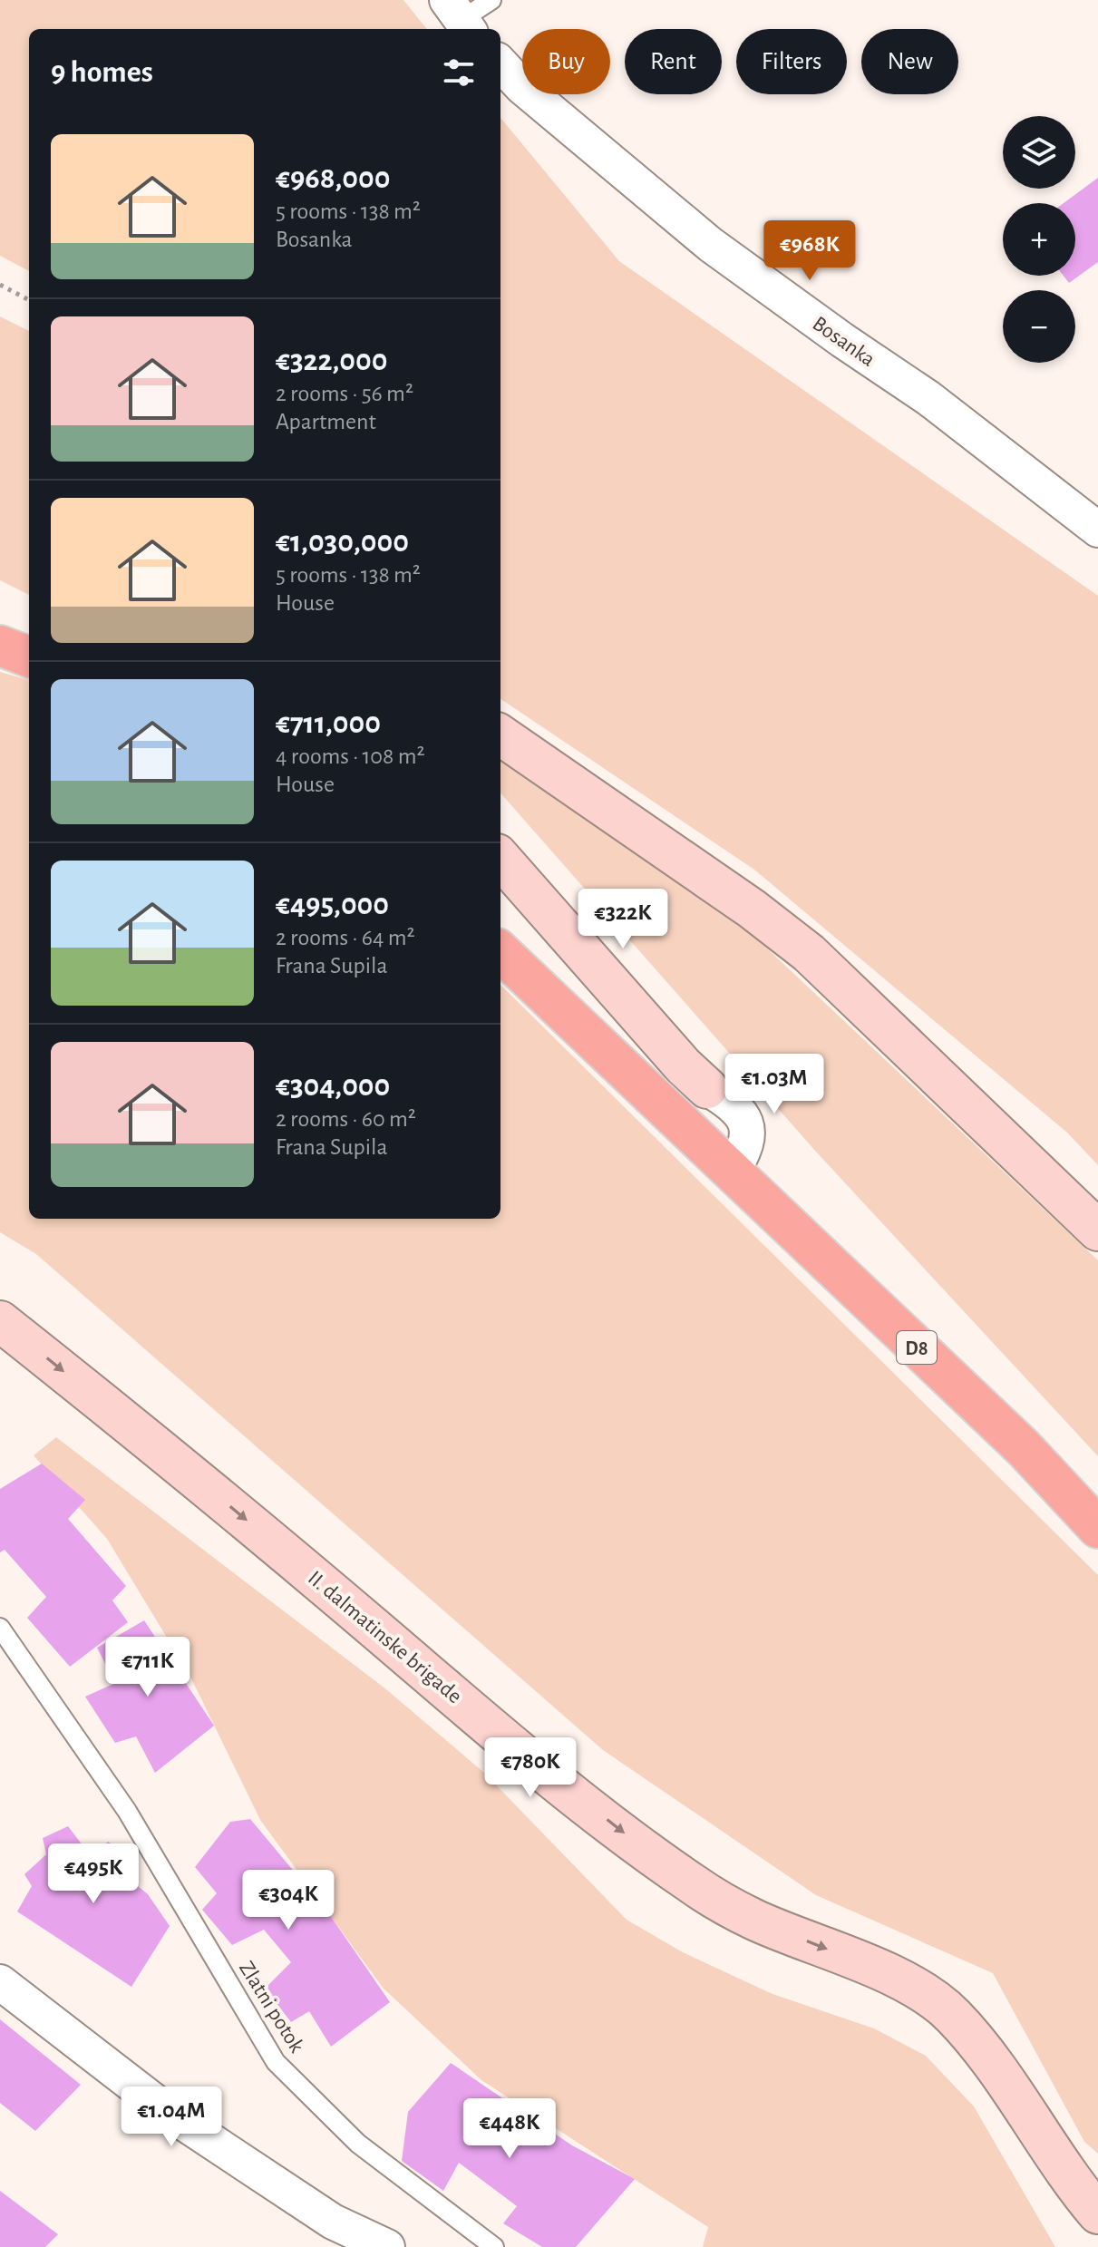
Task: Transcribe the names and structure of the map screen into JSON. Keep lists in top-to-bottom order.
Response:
{
  "streets": {
    "main road": ["D8"],
    "street": ["Bosanka", "II. dalmatinske brigade"],
    "lane": ["Zlatni potok"]
  },
  "one_way": ["II. dalmatinske brigade"],
  "page": {
    "chip": [
      "Buy",
      "Rent",
      "Filters",
      "New"
    ],
    "heading": "9 homes",
    "map_buttons": ["+", "−"],
    "list": [
      {
        "name": "€968,000",
        "note": "5 rooms · 138 m² · Bosanka"
      },
      {
        "name": "€322,000",
        "note": "2 rooms · 56 m² · Apartment"
      },
      {
        "name": "€1,030,000",
        "note": "5 rooms · 138 m² · House"
      },
      {
        "name": "€711,000",
        "note": "4 rooms · 108 m² · House"
      },
      {
        "name": "€495,000",
        "note": "2 rooms · 64 m² · Frana Supila"
      },
      {
        "name": "€304,000",
        "note": "2 rooms · 60 m² · Frana Supila"
      }
    ],
    "price": [
      "€968K",
      "€322K",
      "€1.03M",
      "€711K",
      "€780K",
      "€495K",
      "€304K",
      "€1.04M",
      "€448K"
    ]
  }
}
